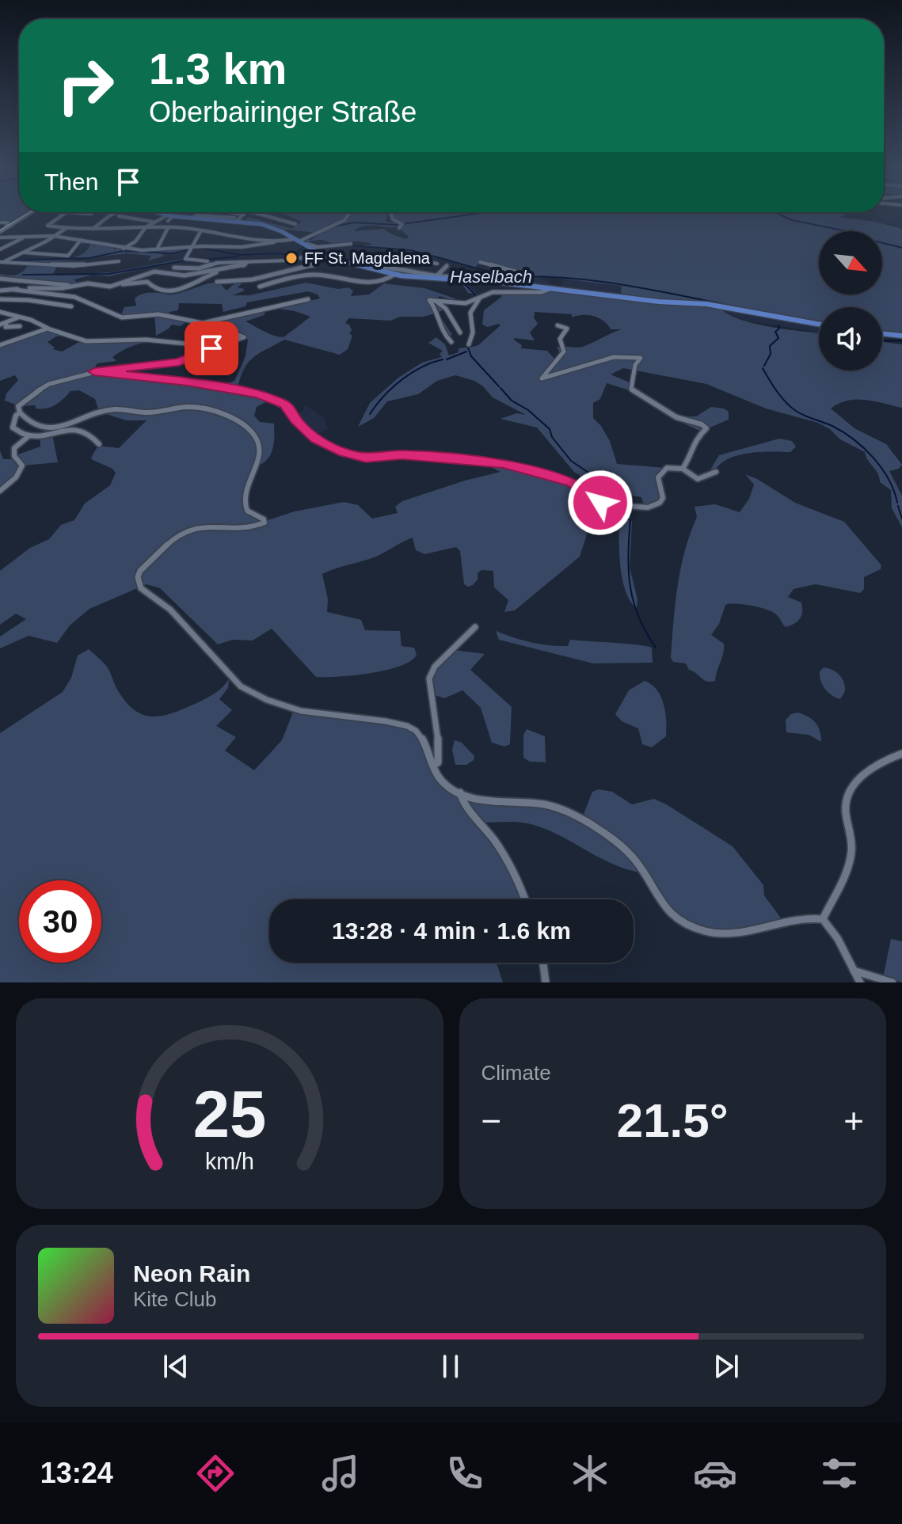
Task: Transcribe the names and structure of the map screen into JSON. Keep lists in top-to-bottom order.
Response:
{
  "water": ["Haselbach"],
  "places": ["FF St. Magdalena"],
  "north": "bottom right",
  "page": {
    "turn": ["1.3 km", "Oberbairinger Straße"],
    "then": "Then",
    "limit": "30",
    "trip": "13:28 · 4 min · 1.6 km",
    "tile": "Climate",
    "heat": ["−", "21.5°", "+"],
    "song": ["Neon Rain", "Kite Club"],
    "tabs": "13:24",
    "gauge": ["25", "km/h"]
  }
}
